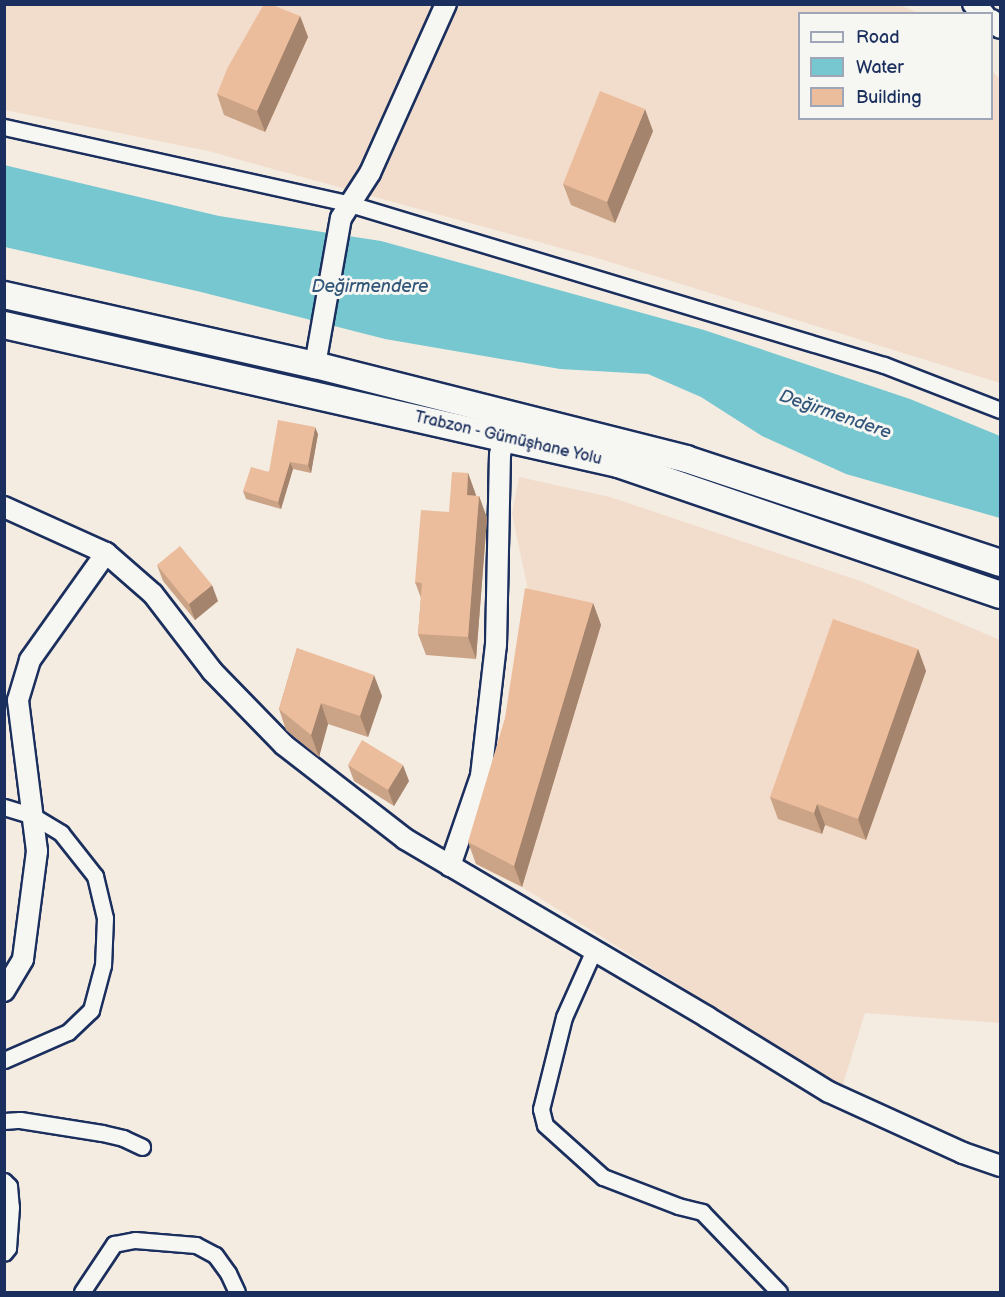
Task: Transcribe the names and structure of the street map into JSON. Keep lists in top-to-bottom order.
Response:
{
  "streets": {
    "highway": ["Trabzon - Gümüşhane Yolu"]
  },
  "water": ["Değirmendere"],
  "legend": ["Road", "Water", "Building"]
}
